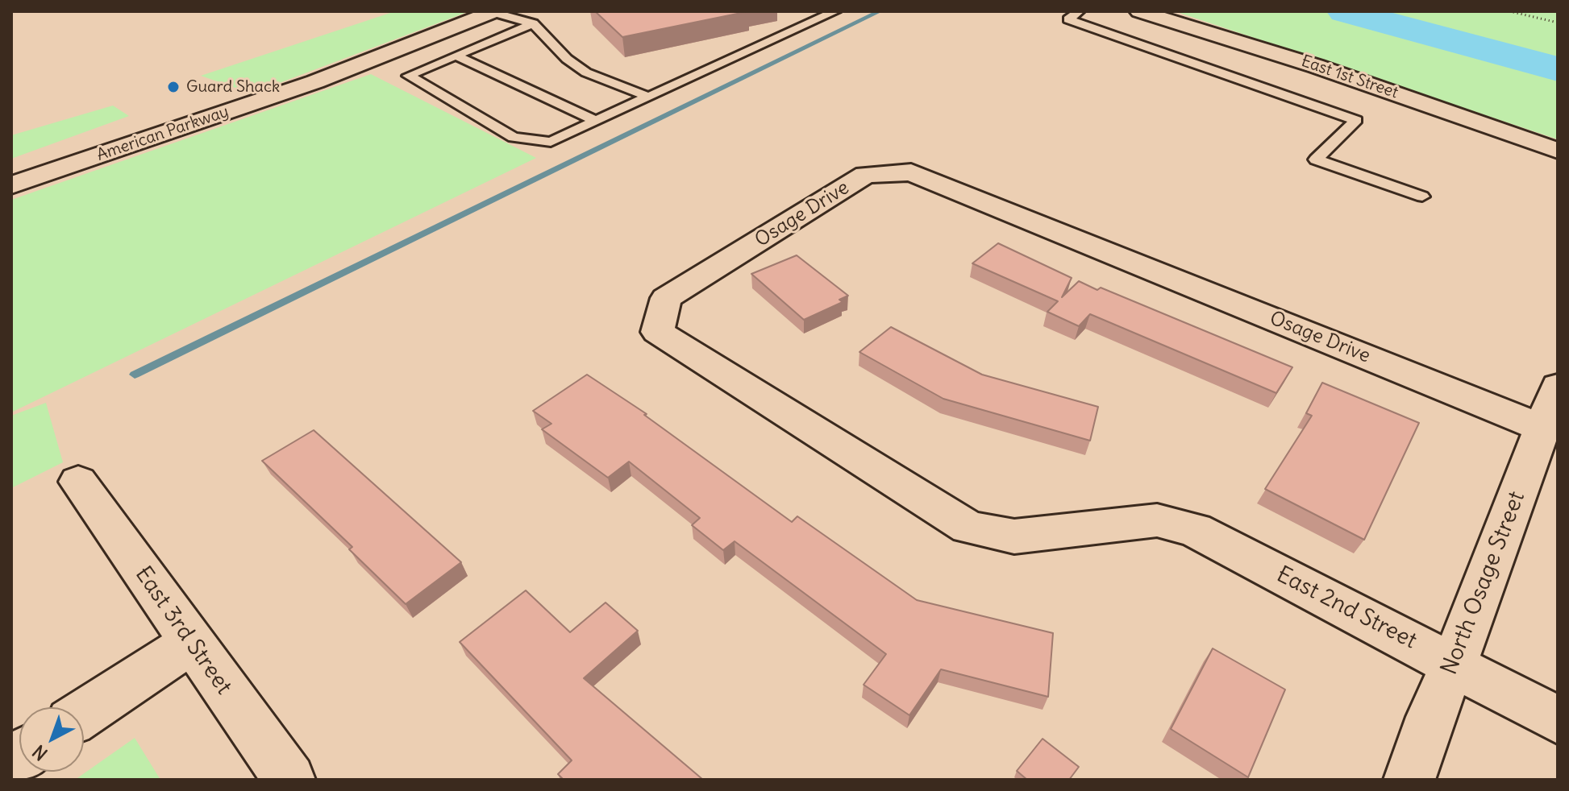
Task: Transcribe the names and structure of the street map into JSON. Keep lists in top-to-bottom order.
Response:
{
  "streets": {
    "street": [
      "East 1st Street",
      "American Parkway",
      "Osage Drive",
      "North Osage Street",
      "East 2nd Street",
      "East 3rd Street"
    ]
  },
  "crossings": [
    ["Osage Drive", "North Osage Street"],
    ["Osage Drive", "East 2nd Street"],
    ["North Osage Street", "East 2nd Street"]
  ],
  "places": ["Guard Shack"],
  "north": "bottom left"
}
